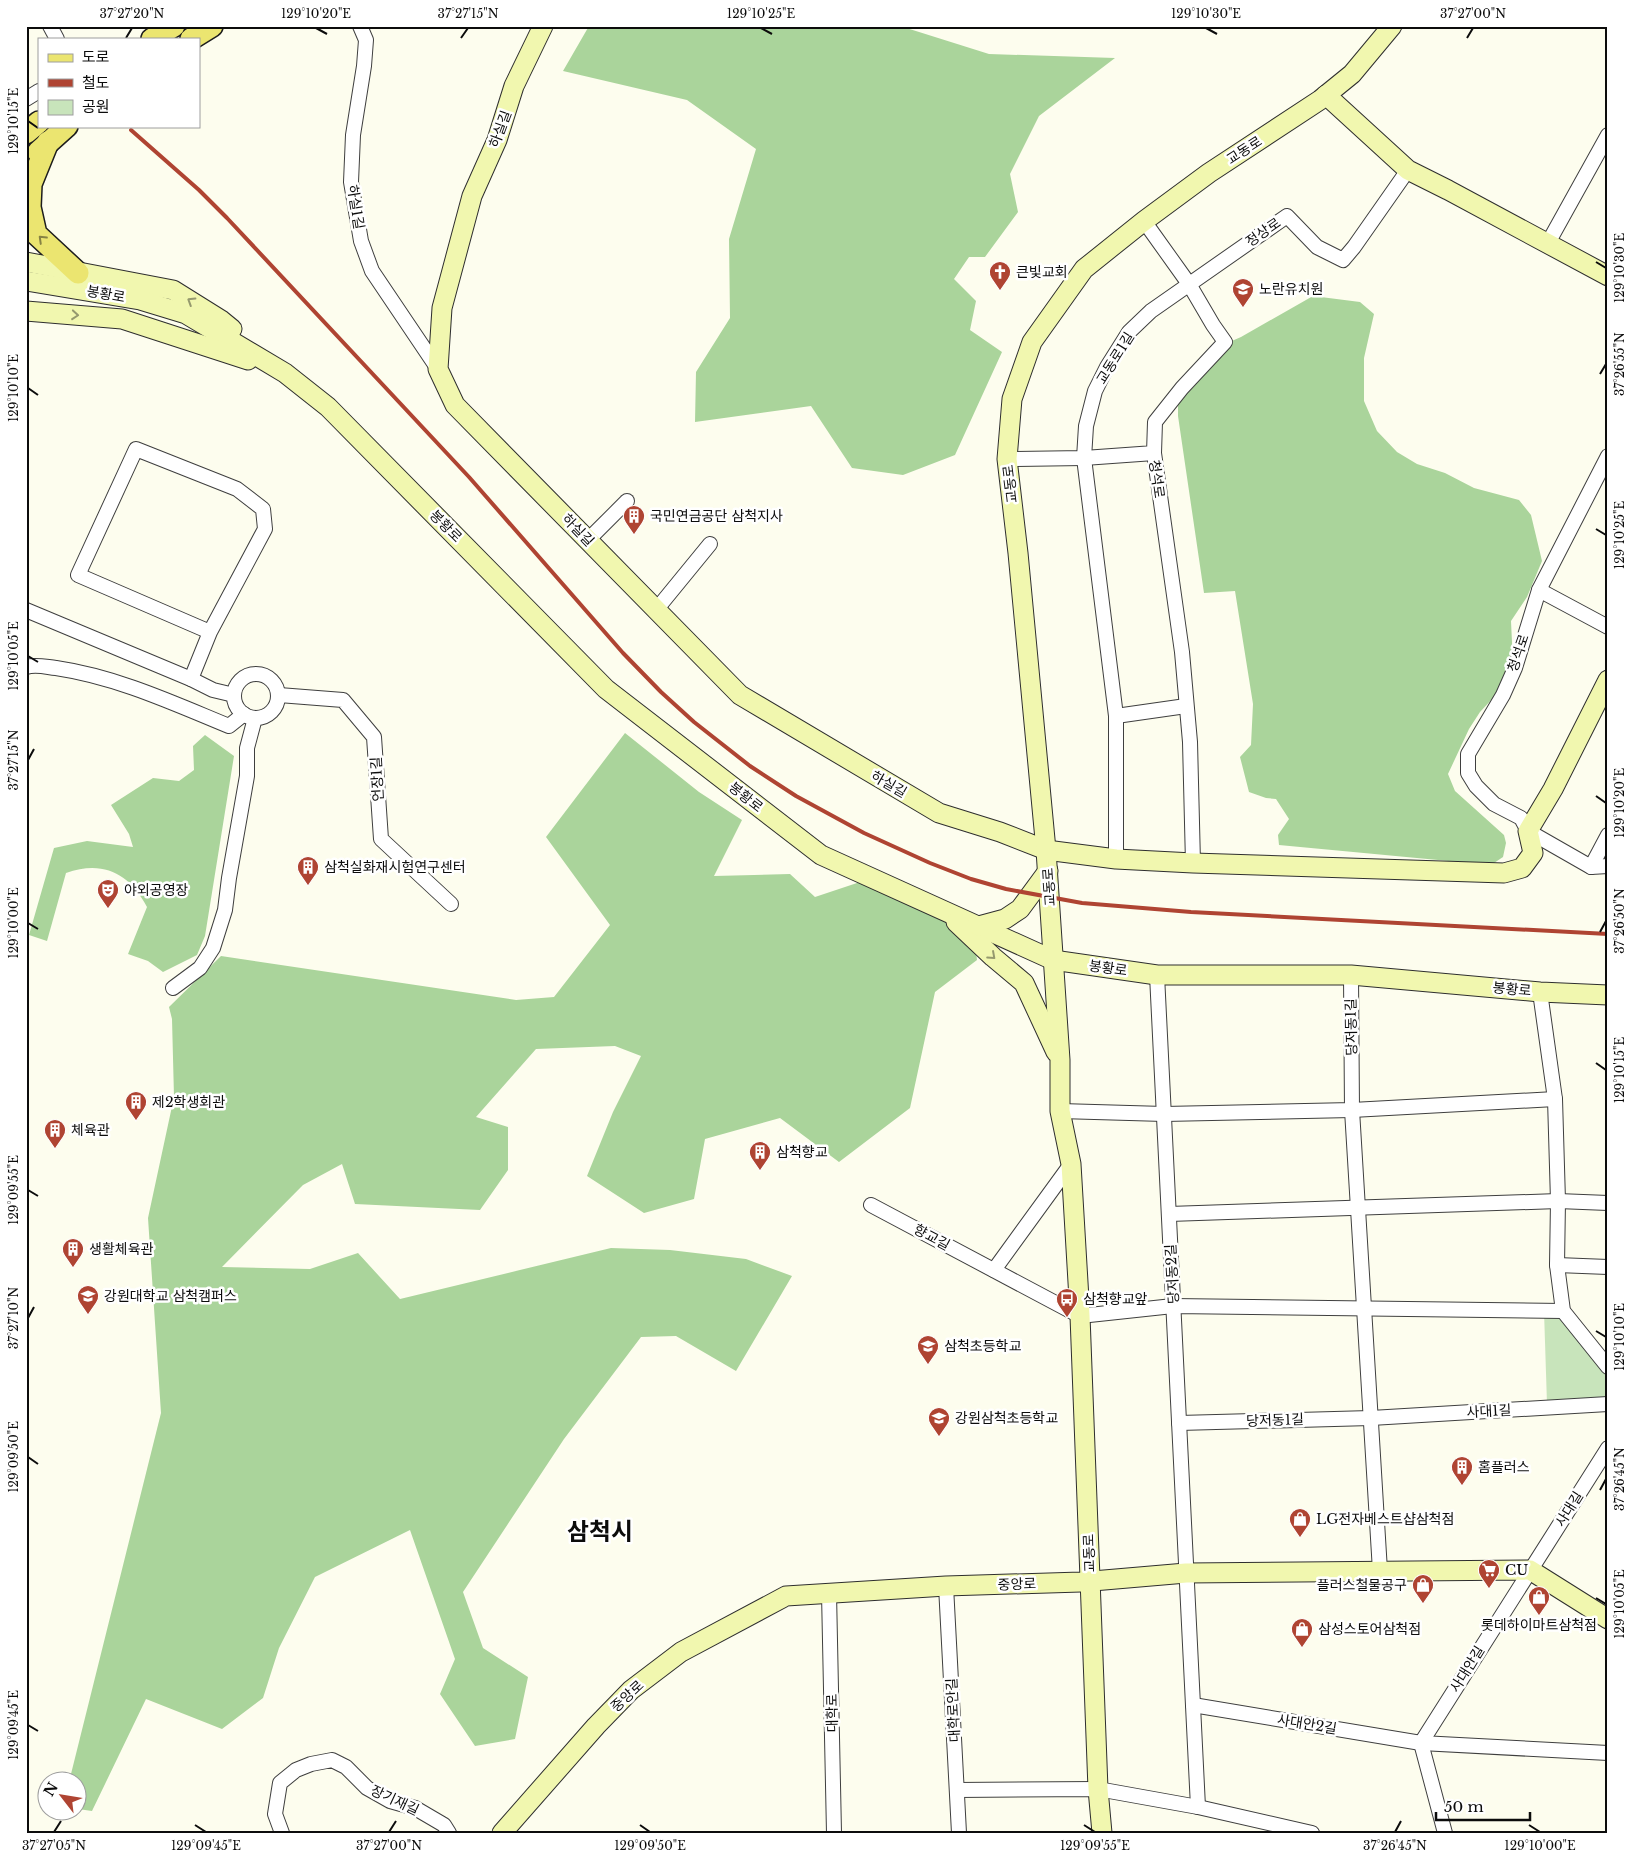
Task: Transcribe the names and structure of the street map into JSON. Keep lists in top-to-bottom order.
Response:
{
  "streets": {
    "street": [
      "하실길",
      "교동로",
      "하실1길",
      "정상로",
      "봉황로",
      "교동로1길",
      "청석로",
      "언장1길",
      "당저동1길",
      "향교길",
      "당저동2길",
      "사대1길",
      "사대길",
      "중앙로",
      "사대안길",
      "대학로안길",
      "대학로",
      "사대안2길",
      "장기재길"
    ]
  },
  "crossings": [
    ["하실길", "교동로"],
    ["하실길", "하실1길"],
    ["교동로", "봉황로"],
    ["교동로", "향교길"],
    ["교동로", "중앙로"],
    ["정상로", "교동로1길"],
    ["봉황로", "당저동1길"],
    ["봉황로", "당저동2길"],
    ["당저동1길", "당저동2길"],
    ["당저동1길", "사대1길"],
    ["당저동1길", "중앙로"],
    ["당저동2길", "중앙로"],
    ["사대길", "중앙로"],
    ["사대길", "사대안길"],
    ["중앙로", "사대안길"],
    ["중앙로", "대학로안길"],
    ["중앙로", "대학로"],
    ["사대안길", "사대안2길"]
  ],
  "districts": ["삼척시"],
  "places": {
    "church": ["큰빛교회"],
    "school or university": [
      "노란유치원",
      "강원대학교 삼척캠퍼스",
      "삼척초등학교",
      "강원삼척초등학교"
    ],
    "building": [
      "국민연금공단 삼척지사",
      "삼척실화재시험연구센터",
      "제2학생회관",
      "체육관",
      "삼척향교",
      "생활체육관",
      "홈플러스"
    ],
    "theatre": ["야외공영장"],
    "bus stop": ["삼척향교앞"],
    "shop": [
      "LG전자베스트샵삼척점",
      "플러스철물공구",
      "롯데하이마트삼척점",
      "삼성스토어삼척점"
    ],
    "supermarket": ["CU"]
  },
  "legend": ["도로", "철도", "공원"],
  "scale_bar": "50 m",
  "north": "top left",
  "coordinates": [
    "37°27'20\"N",
    "129°10'20\"E",
    "37°27'15\"N",
    "129°10'25\"E",
    "129°10'30\"E",
    "37°27'00\"N",
    "129°10'15\"E",
    "37°26'55\"N",
    "129°10'10\"E",
    "129°10'05\"E",
    "37°26'50\"N",
    "129°10'00\"E",
    "129°09'55\"E",
    "37°27'10\"N",
    "129°09'50\"E",
    "37°26'45\"N",
    "129°09'45\"E",
    "37°27'05\"N"
  ]
}
